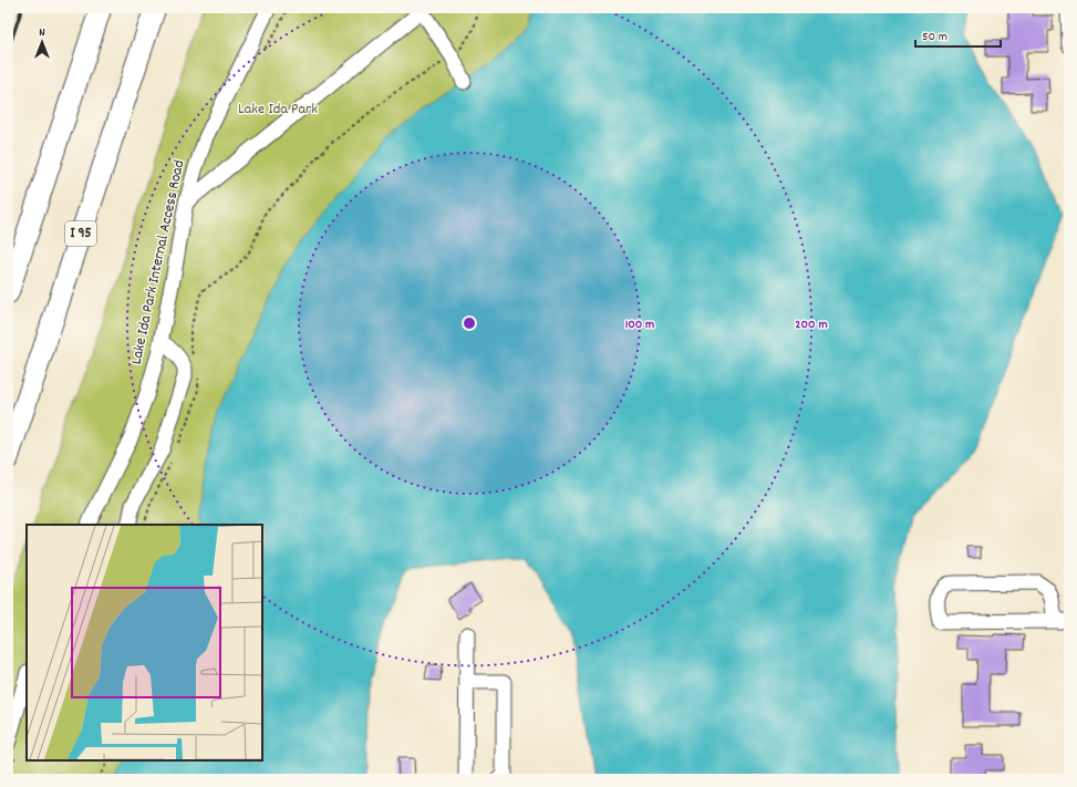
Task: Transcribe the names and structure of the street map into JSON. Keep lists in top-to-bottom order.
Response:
{
  "streets": {
    "highway": ["I 95"],
    "street": ["Lake Ida Park Internal Access Road"]
  },
  "parks": ["Lake Ida Park"],
  "scale_bar": "50 m",
  "north": "top",
  "rings": ["100 m", "200 m"]
}
